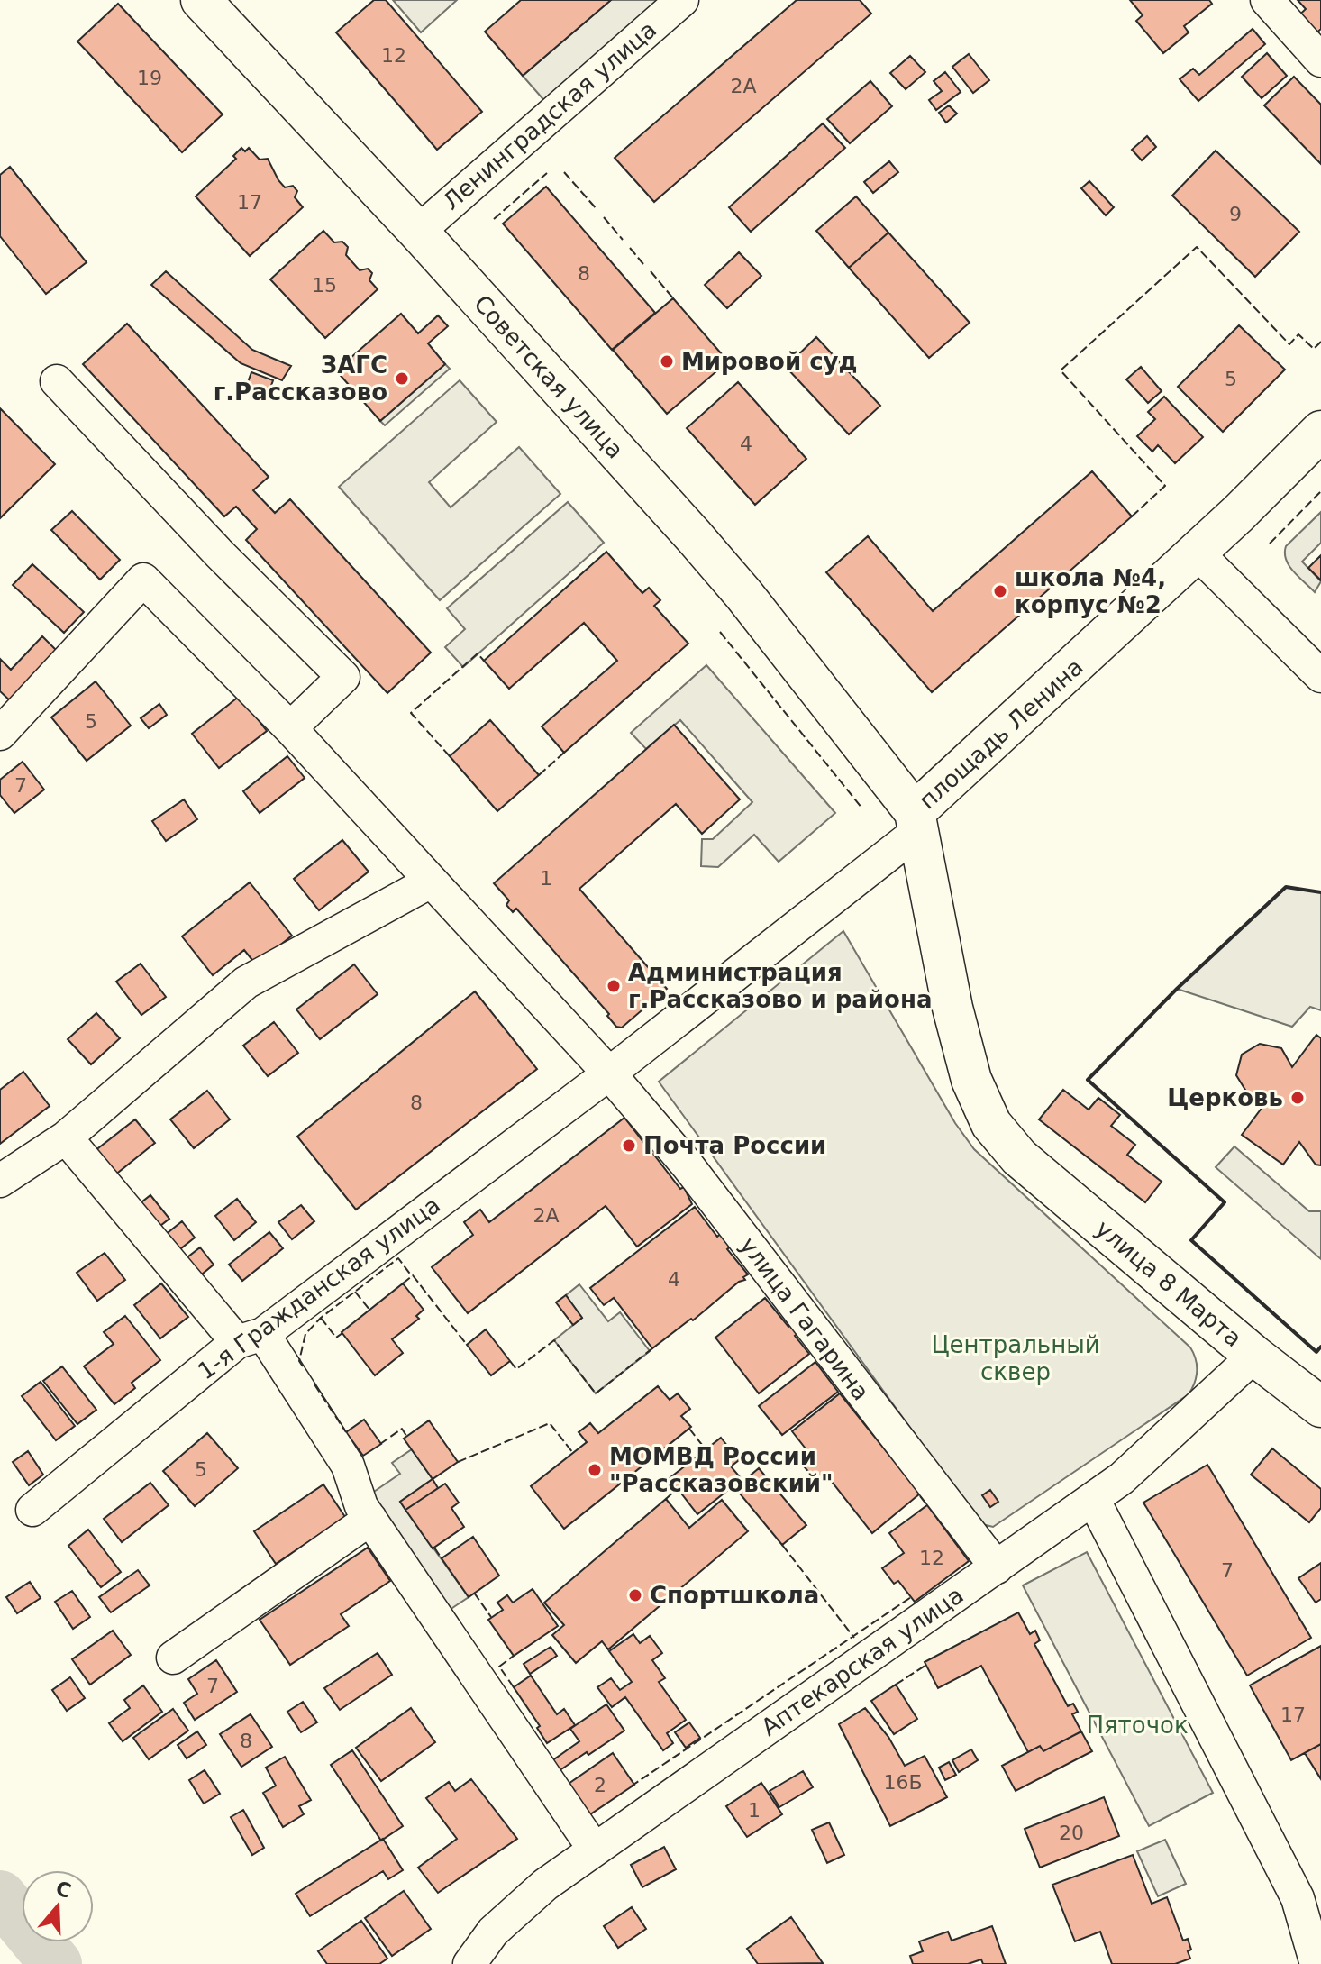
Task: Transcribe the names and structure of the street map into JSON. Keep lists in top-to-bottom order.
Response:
{
  "streets": {
    "main road": ["Советская улица", "площадь Ленина", "улица 8 Марта"],
    "street": [
      "Ленинградская улица",
      "1-я Гражданская улица",
      "улица Гагарина",
      "Аптекарская улица"
    ]
  },
  "crossings": [
    ["Ленинградская улица", "Советская улица"],
    ["Советская улица", "площадь Ленина"],
    ["Советская улица", "1-я Гражданская улица"],
    ["площадь Ленина", "улица 8 Марта"],
    ["площадь Ленина", "1-я Гражданская улица"],
    ["улица 8 Марта", "Аптекарская улица"],
    ["1-я Гражданская улица", "улица Гагарина"],
    ["улица Гагарина", "Аптекарская улица"]
  ],
  "parks": ["Центральный сквер", "Пяточок"],
  "places": [
    "Мировой суд",
    "ЗАГС г.Рассказово",
    "школа №4, корпус №2",
    "Администрация г.Рассказово и района",
    "Церковь",
    "Почта России",
    "МОМВД России \"Рассказовский\"",
    "Спортшкола"
  ],
  "house_numbers": [
    "12",
    "19",
    "2А",
    "17",
    "9",
    "8",
    "15",
    "5",
    "4",
    "5",
    "7",
    "1",
    "8",
    "2А",
    "4",
    "5",
    "12",
    "7",
    "7",
    "17",
    "8",
    "16Б",
    "2",
    "1",
    "20"
  ],
  "north": "top"
}
